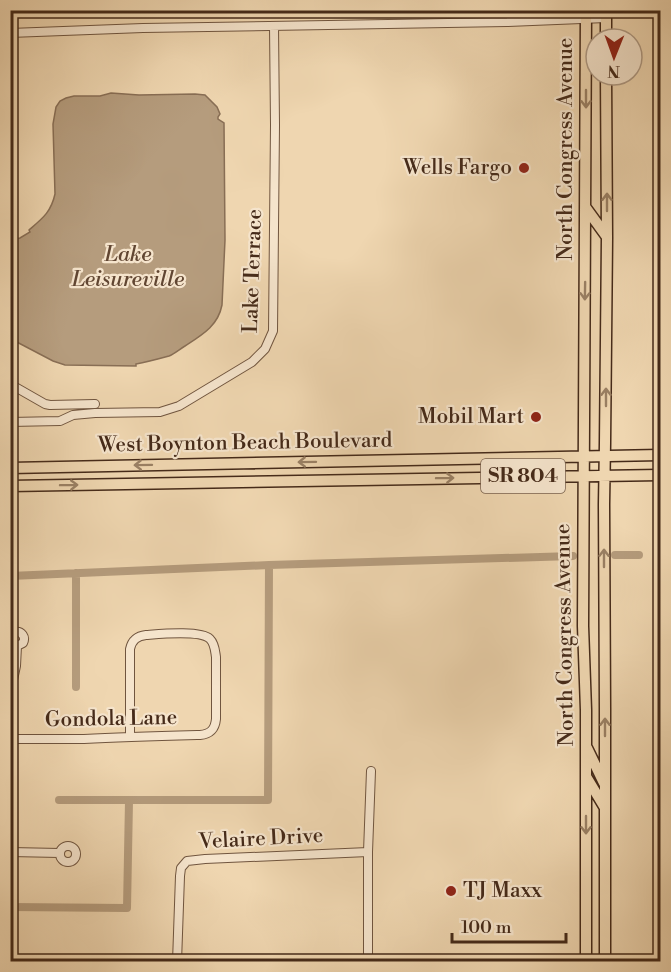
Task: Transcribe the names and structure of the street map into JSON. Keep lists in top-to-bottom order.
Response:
{
  "streets": {
    "main road": ["North Congress Avenue", "West Boynton Beach Boulevard", "SR 804"],
    "street": ["Lake Terrace", "Gondola Lane", "Velaire Drive"]
  },
  "crossings": [
    ["North Congress Avenue", "West Boynton Beach Boulevard"]
  ],
  "water": ["Lake Leisureville"],
  "places": ["Wells Fargo", "Mobil Mart", "TJ Maxx"],
  "scale_bar": "100 m",
  "north": "bottom"
}
